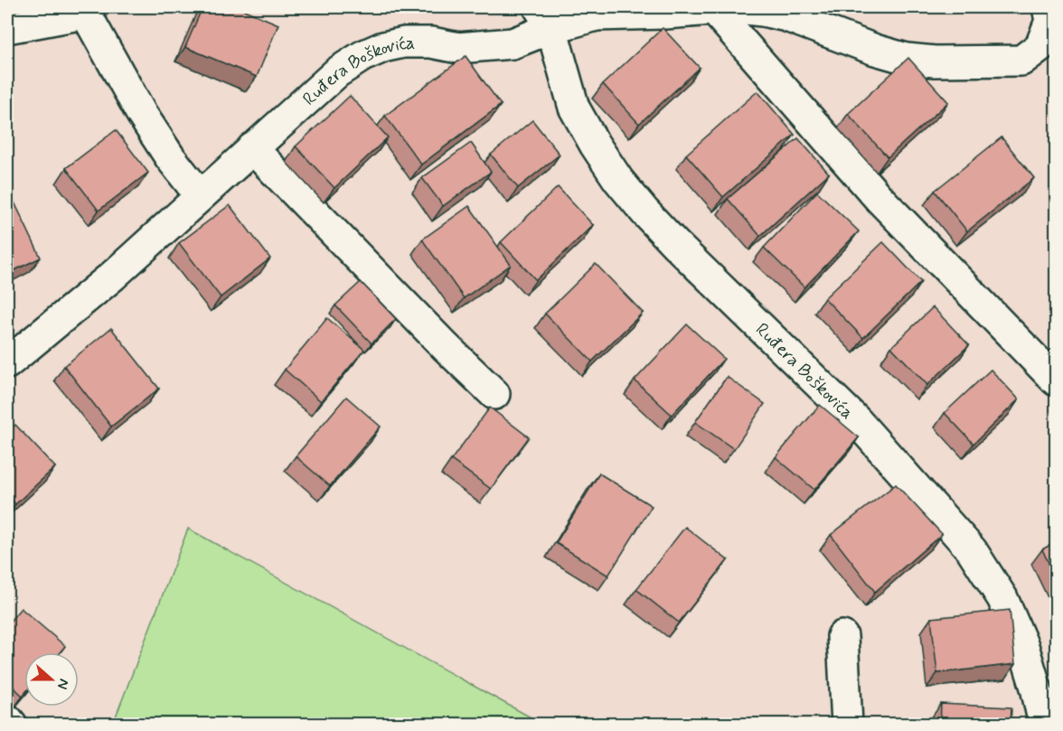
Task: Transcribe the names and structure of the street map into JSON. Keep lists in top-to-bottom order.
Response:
{
  "streets": {
    "street": ["Ruđera Boškovića"]
  },
  "north": "right"
}
